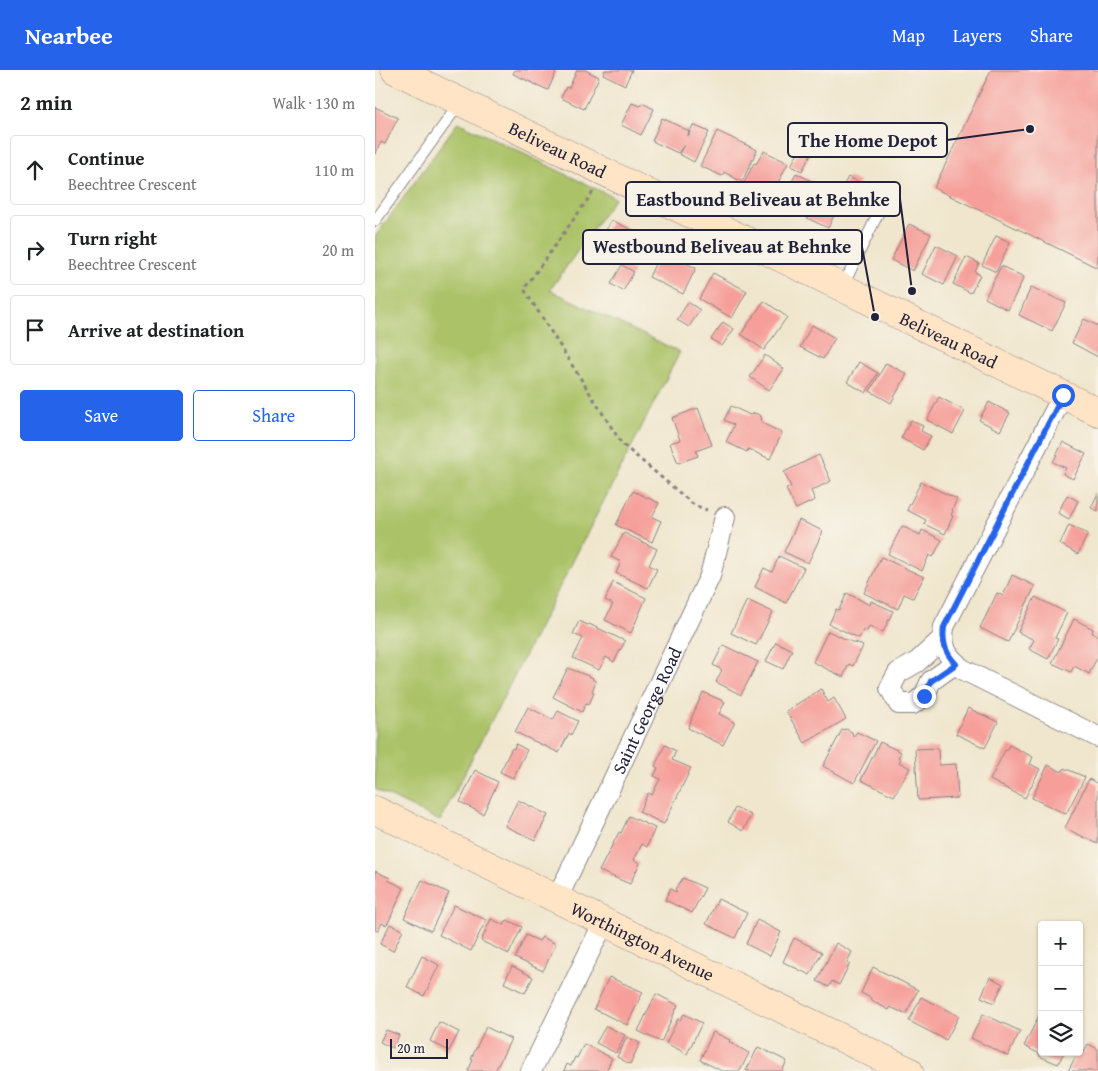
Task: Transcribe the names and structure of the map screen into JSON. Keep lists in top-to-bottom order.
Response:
{
  "streets": {
    "street": ["Beliveau Road", "Saint George Road", "Worthington Avenue"]
  },
  "crossings": [
    ["Saint George Road", "Worthington Avenue"]
  ],
  "places": ["The Home Depot", "Eastbound Beliveau at Behnke", "Westbound Beliveau at Behnke"],
  "scale_bar": "20 m",
  "page": {
    "header": "Nearbee",
    "nav": ["Map", "Layers", "Share"],
    "heading": ["2 min", "Walk · 130 m"],
    "list": [
      ["Continue", "Beechtree Crescent", "110 m"],
      ["Turn right", "Beechtree Crescent", "20 m"],
      "Arrive at destination"
    ],
    "buttons": ["Save", "Share"],
    "map_buttons": ["+", "−"],
    "scale": "20 m"
  }
}
